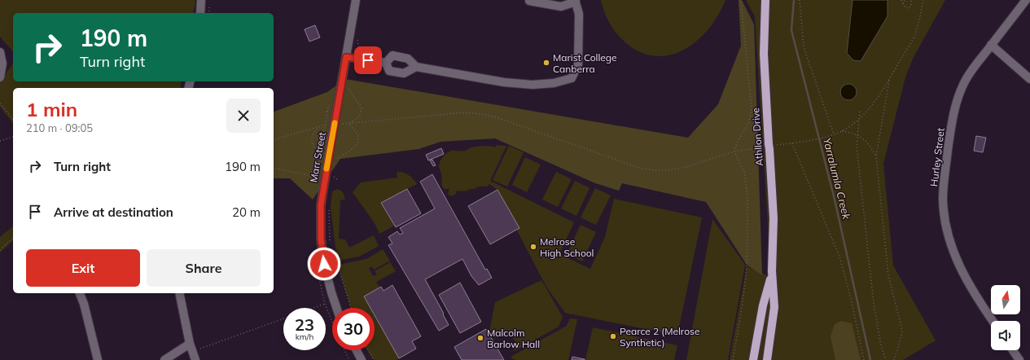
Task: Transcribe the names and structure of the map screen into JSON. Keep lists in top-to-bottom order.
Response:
{
  "streets": {
    "main road": ["Athllon Drive"],
    "street": ["Marr Street", "Hurley Street"]
  },
  "water": ["Yarralumla Creek"],
  "places": [
    "Marist College Canberra",
    "Melrose High School",
    "Pearce 2 (Melrose Synthetic)",
    "Malcolm Barlow Hall"
  ],
  "north": "top",
  "page": {
    "turn": ["190 m", "Turn right"],
    "heading": ["1 min", "210 m · 09:05"],
    "list": [
      {
        "name": "Turn right",
        "value": "190 m"
      },
      {
        "name": "Arrive at destination",
        "value": "20 m"
      }
    ],
    "buttons": ["Exit", "Share"],
    "speed": "23 km/h",
    "limit": "30"
  }
}
